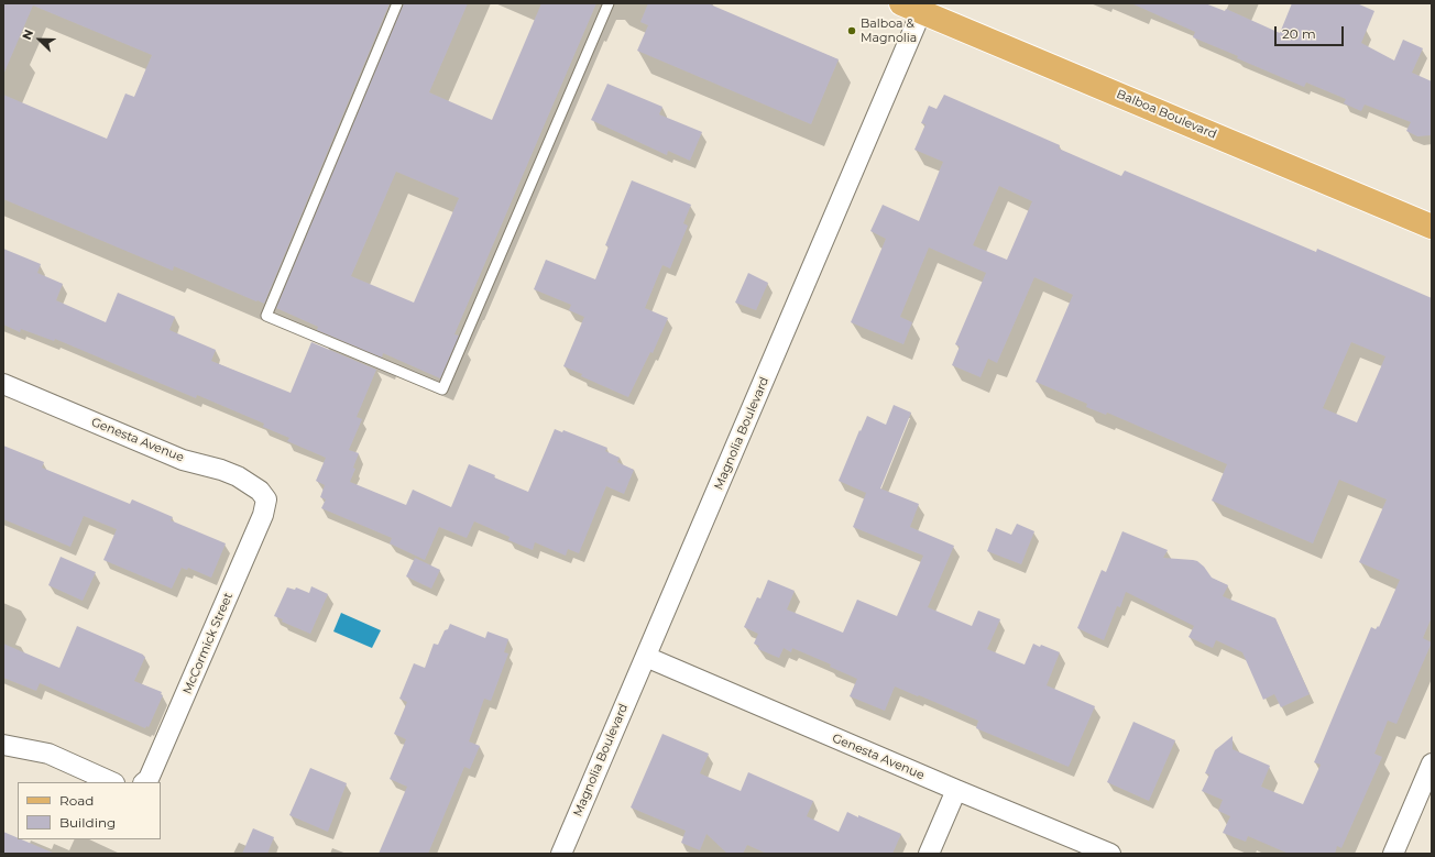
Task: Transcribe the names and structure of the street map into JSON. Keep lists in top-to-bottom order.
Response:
{
  "streets": {
    "main road": ["Balboa Boulevard"],
    "street": ["Magnolia Boulevard", "Genesta Avenue", "McCormick Street"]
  },
  "crossings": [
    ["Balboa Boulevard", "Magnolia Boulevard"],
    ["Magnolia Boulevard", "Genesta Avenue"],
    ["Genesta Avenue", "McCormick Street"]
  ],
  "places": ["Balboa & Magnolia"],
  "legend": ["Road", "Building"],
  "scale_bar": "20 m",
  "north": "top left"
}
